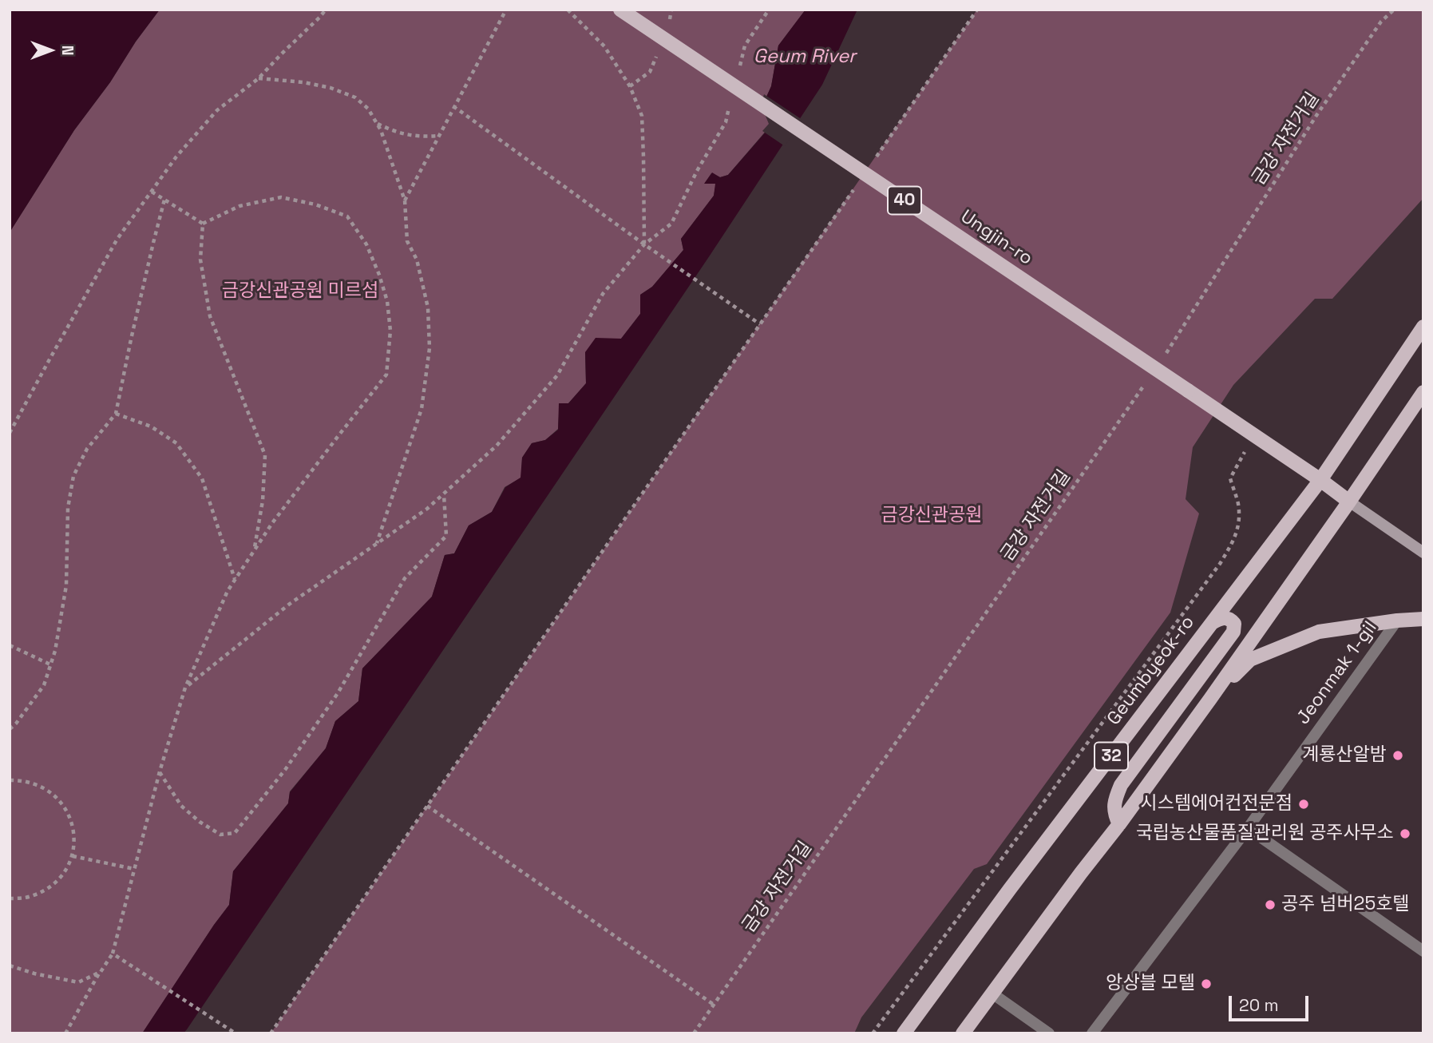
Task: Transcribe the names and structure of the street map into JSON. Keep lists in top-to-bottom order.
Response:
{
  "streets": {
    "main road": [
      "40",
      "Ungjin-ro",
      "Geumbyeok-ro",
      "32"
    ],
    "street": ["Jeonmak 1-gil"],
    "path": ["금강 자전거길"]
  },
  "crossings": [
    ["Ungjin-ro", "Geumbyeok-ro"],
    ["Ungjin-ro", "32"]
  ],
  "water": ["Geum River"],
  "parks": ["금강신관공원 미르섬", "금강신관공원"],
  "places": [
    "계룡산알밤",
    "시스템에어컨전문점",
    "국립농산물품질관리원 공주사무소",
    "공주 넘버25호텔",
    "앙상블 모텔"
  ],
  "scale_bar": "20 m",
  "north": "right"
}
